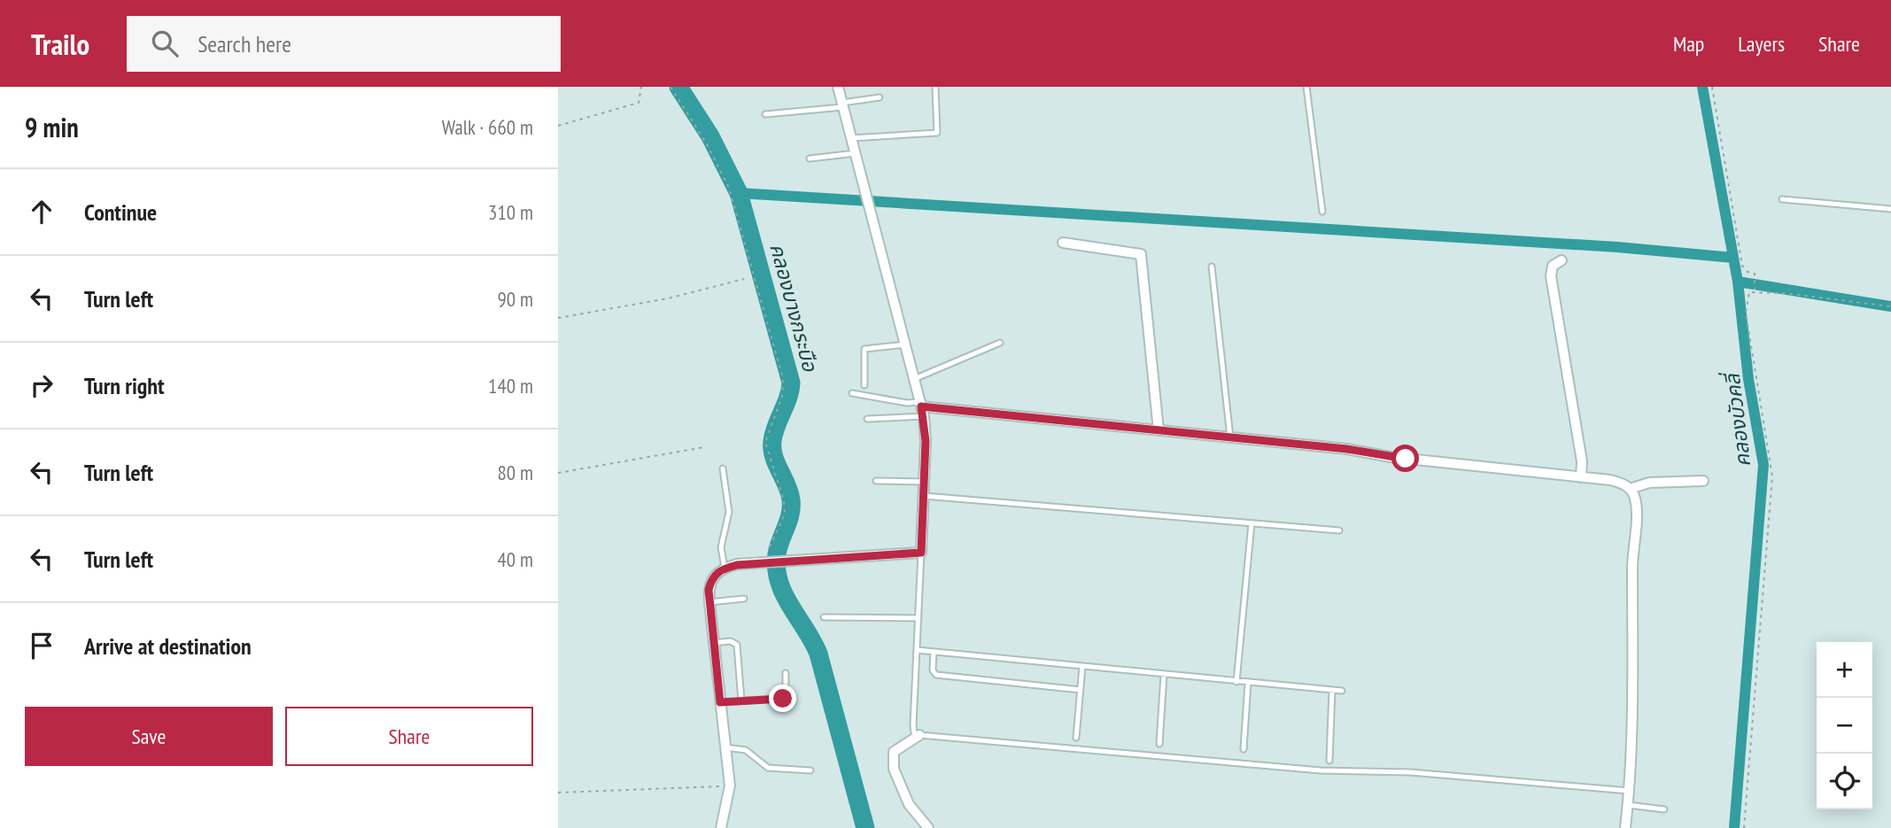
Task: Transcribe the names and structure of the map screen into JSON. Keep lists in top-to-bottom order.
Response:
{
  "water": ["คลองบางกระบือ", "คลองบัวคลี่"],
  "page": {
    "header": "Trailo",
    "search": "Search here",
    "nav": ["Map", "Layers", "Share"],
    "heading": ["9 min", "Walk · 660 m"],
    "list": [
      ["Continue", "310 m"],
      ["Turn left", "90 m"],
      ["Turn right", "140 m"],
      ["Turn left", "80 m"],
      ["Turn left", "40 m"],
      "Arrive at destination"
    ],
    "map_buttons": ["+", "−"],
    "buttons": ["Save", "Share"]
  }
}
